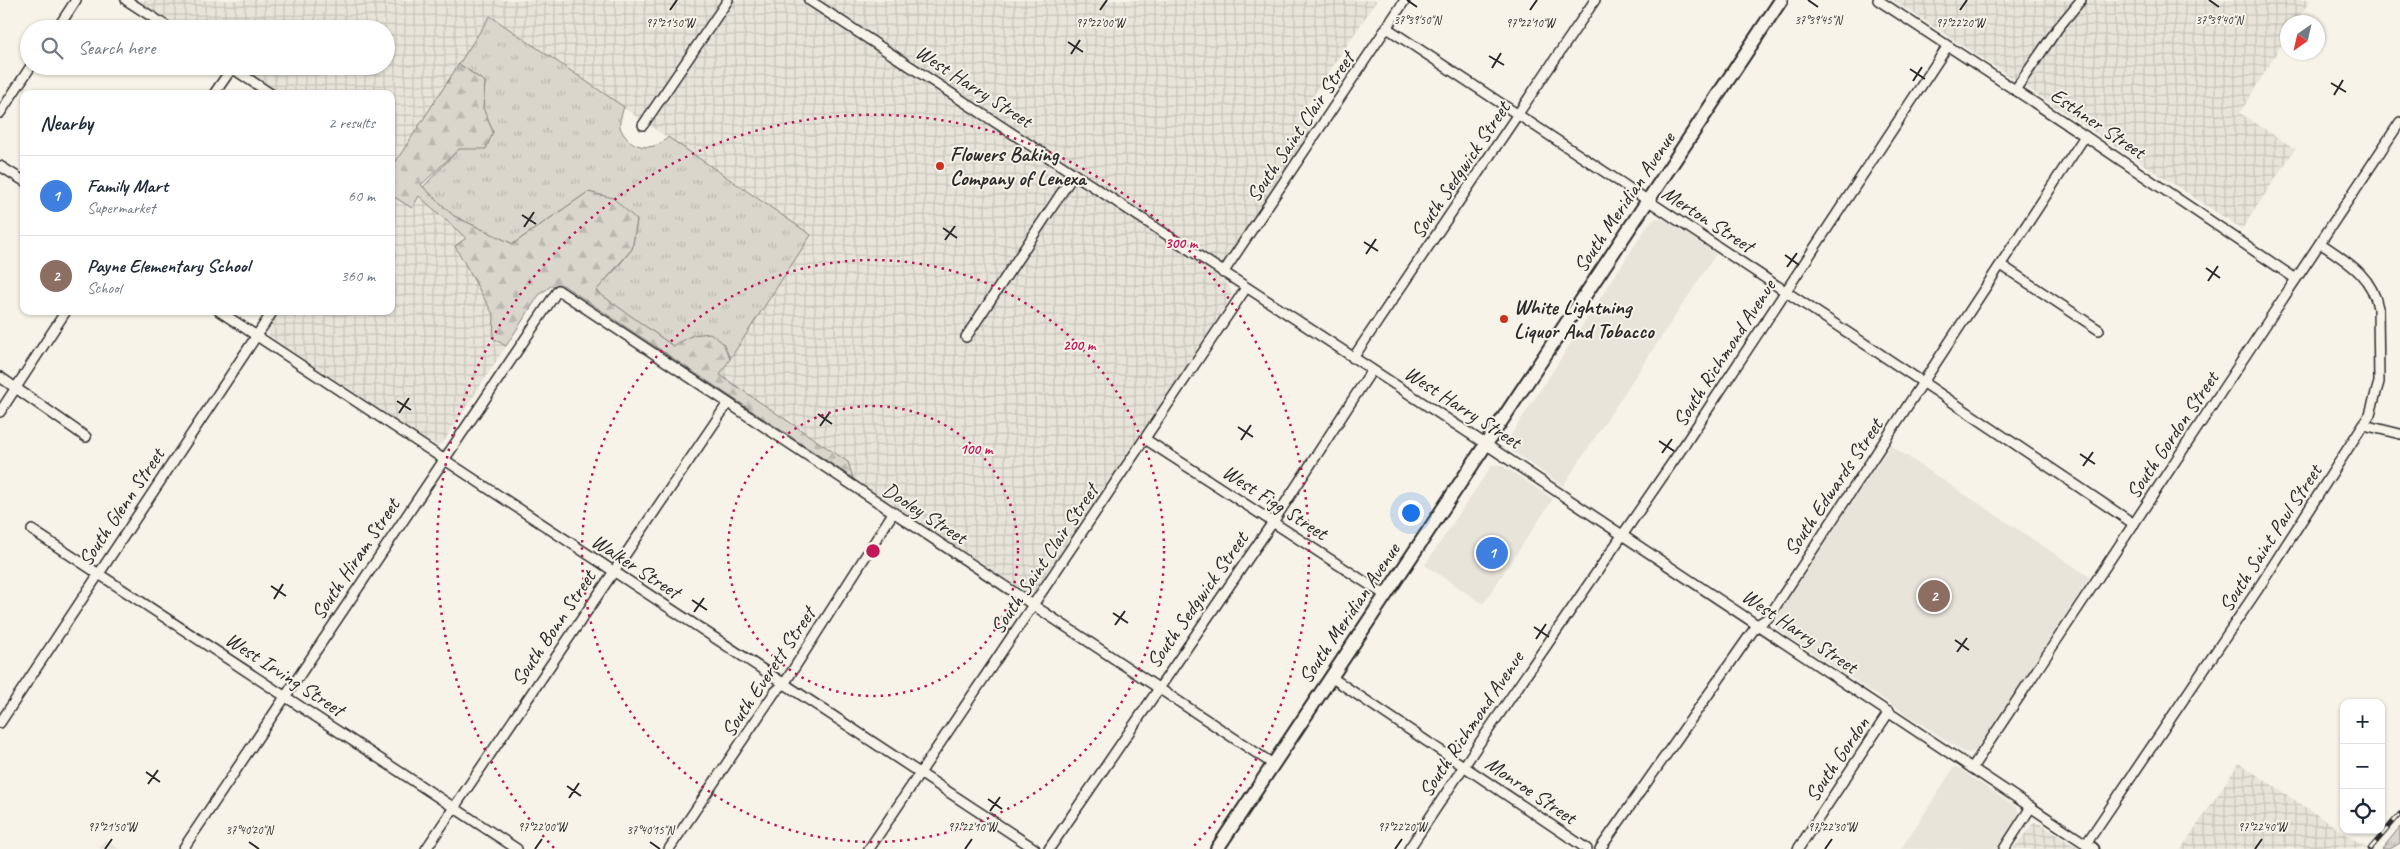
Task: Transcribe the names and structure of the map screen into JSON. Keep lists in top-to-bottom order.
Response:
{
  "streets": {
    "main road": ["South Meridian Avenue"],
    "street": [
      "West Harry Street",
      "Esthner Street",
      "South Saint Clair Street",
      "South Sedgwick Street",
      "Merton Street",
      "South Richmond Avenue",
      "South Gordon Street",
      "South Edwards Street",
      "West Figg Street",
      "South Glenn Street",
      "Dooley Street",
      "South Saint Paul Street",
      "South Hiram Street",
      "Walker Street",
      "South Bonn Street",
      "South Everett Street",
      "West Irving Street",
      "South Gordon",
      "Monroe Street"
    ]
  },
  "crossings": [
    ["West Harry Street", "South Saint Clair Street"],
    ["West Harry Street", "South Sedgwick Street"],
    ["West Harry Street", "South Meridian Avenue"],
    ["West Harry Street", "South Richmond Avenue"],
    ["West Harry Street", "South Gordon Street"],
    ["West Harry Street", "South Edwards Street"],
    ["West Harry Street", "South Saint Paul Street"],
    ["West Harry Street", "South Gordon"],
    ["Esthner Street", "South Richmond Avenue"],
    ["Esthner Street", "South Gordon Street"],
    ["Esthner Street", "South Edwards Street"],
    ["South Saint Clair Street", "Merton Street"],
    ["South Saint Clair Street", "West Figg Street"],
    ["South Saint Clair Street", "Dooley Street"],
    ["South Saint Clair Street", "Walker Street"],
    ["South Sedgwick Street", "Merton Street"],
    ["South Sedgwick Street", "West Figg Street"],
    ["South Sedgwick Street", "Dooley Street"],
    ["South Meridian Avenue", "Merton Street"],
    ["South Meridian Avenue", "West Figg Street"],
    ["South Meridian Avenue", "Dooley Street"],
    ["South Meridian Avenue", "Monroe Street"],
    ["Merton Street", "South Richmond Avenue"],
    ["Merton Street", "South Gordon Street"],
    ["Merton Street", "South Edwards Street"],
    ["South Richmond Avenue", "Monroe Street"],
    ["South Gordon Street", "South Saint Paul Street"],
    ["South Glenn Street", "Walker Street"],
    ["South Glenn Street", "West Irving Street"],
    ["Dooley Street", "South Hiram Street"],
    ["Dooley Street", "South Bonn Street"],
    ["Dooley Street", "South Everett Street"],
    ["South Hiram Street", "Walker Street"],
    ["South Hiram Street", "West Irving Street"],
    ["Walker Street", "South Bonn Street"],
    ["Walker Street", "South Everett Street"],
    ["South Bonn Street", "West Irving Street"]
  ],
  "places": ["Flowers Baking Company of Lenexa", "White Lightning Liquor And Tobacco"],
  "north": "bottom left",
  "page": {
    "search": "Search here",
    "heading": ["Nearby", "2 results"],
    "list": [
      {
        "mark": "1",
        "name": "Family Mart",
        "note": "Supermarket",
        "value": "60 m"
      },
      {
        "mark": "2",
        "name": "Payne Elementary School",
        "note": "School",
        "value": "360 m"
      }
    ],
    "pins": ["1", "2"],
    "map_buttons": ["+", "−"]
  },
  "coordinates": [
    "37°39'50\"N",
    "37°39'40\"N",
    "37°39'45\"N",
    "97°21'50\"W",
    "97°22'00\"W",
    "97°22'10\"W",
    "97°22'20\"W",
    "97°22'30\"W",
    "97°22'40\"W",
    "37°40'20\"N",
    "37°40'15\"N"
  ],
  "rings": ["300 m", "200 m", "100 m"]
}
